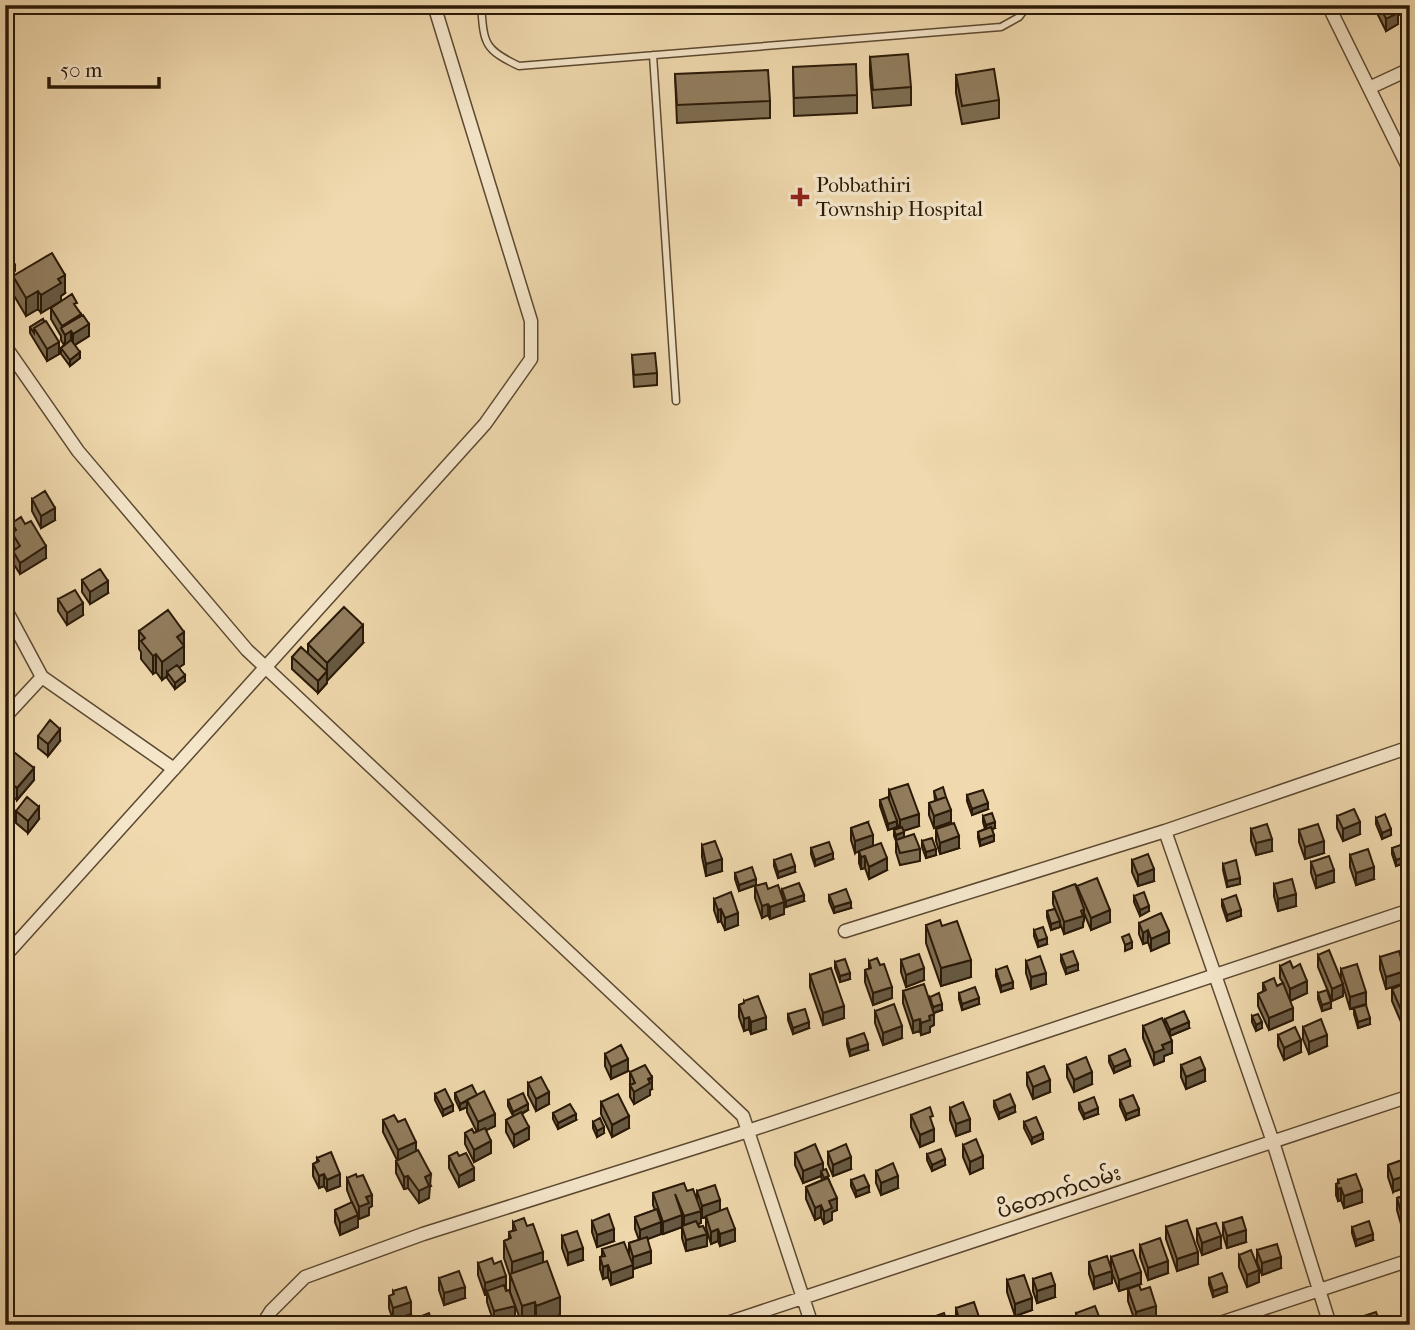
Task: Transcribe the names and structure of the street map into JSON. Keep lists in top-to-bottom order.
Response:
{
  "streets": {
    "street": ["ပိတောက်လမ်း"]
  },
  "places": {
    "health": ["Pobbathiri Township Hospital"]
  },
  "scale_bar": "50 m"
}
